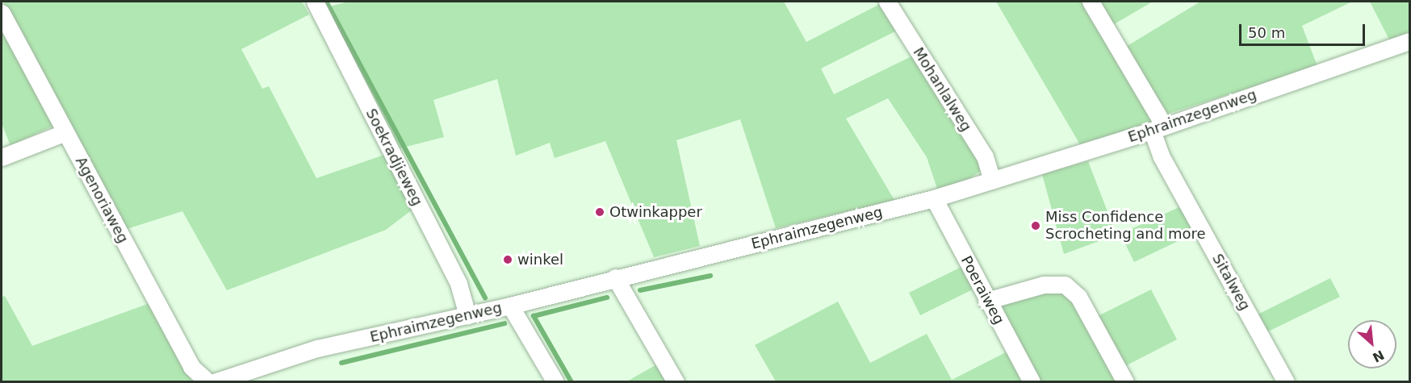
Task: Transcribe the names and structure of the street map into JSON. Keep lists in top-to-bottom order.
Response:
{
  "streets": {
    "street": [
      "Mohanlalweg",
      "Ephraimzegenweg",
      "Soekradjieweg",
      "Agenoriaweg",
      "Sitalweg",
      "Poeraiweg"
    ]
  },
  "crossings": [
    ["Mohanlalweg", "Ephraimzegenweg"],
    ["Ephraimzegenweg", "Soekradjieweg"],
    ["Ephraimzegenweg", "Sitalweg"],
    ["Ephraimzegenweg", "Poeraiweg"]
  ],
  "places": ["Otwinkapper", "Miss Confidence Scrocheting and more", "winkel"],
  "scale_bar": "50 m",
  "north": "bottom right"
}
